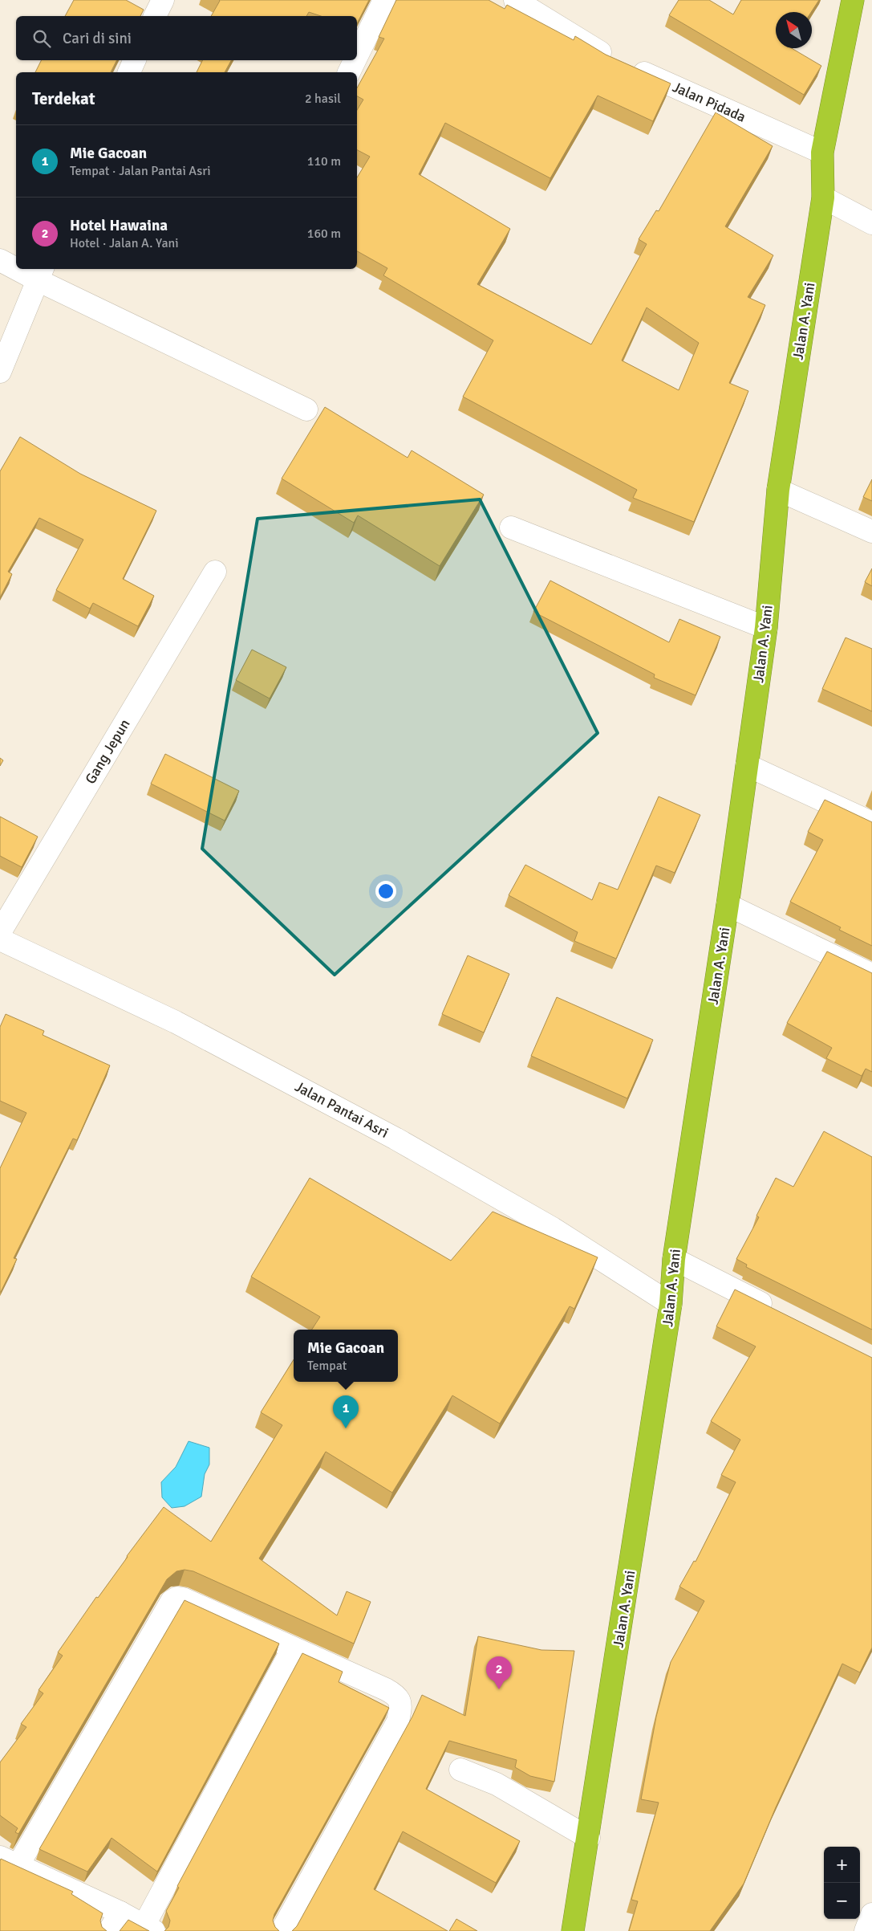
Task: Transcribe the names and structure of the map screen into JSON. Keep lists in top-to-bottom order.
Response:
{
  "streets": {
    "highway": ["Jalan A. Yani"],
    "street": ["Jalan Pidada", "Gang Jepun", "Jalan Pantai Asri"]
  },
  "crossings": [
    ["Jalan Pidada", "Jalan A. Yani"],
    ["Jalan A. Yani", "Jalan Pantai Asri"]
  ],
  "north": "top left",
  "page": {
    "search": "Cari di sini",
    "heading": ["Terdekat", "2 hasil"],
    "list": [
      {
        "mark": "1",
        "name": "Mie Gacoan",
        "note": "Tempat · Jalan Pantai Asri",
        "value": "110 m"
      },
      {
        "mark": "2",
        "name": "Hotel Hawaina",
        "note": "Hotel · Jalan A. Yani",
        "value": "160 m"
      }
    ],
    "popup": ["Mie Gacoan", "Tempat"],
    "pins": ["1", "2"],
    "map_buttons": ["+", "−"]
  }
}
